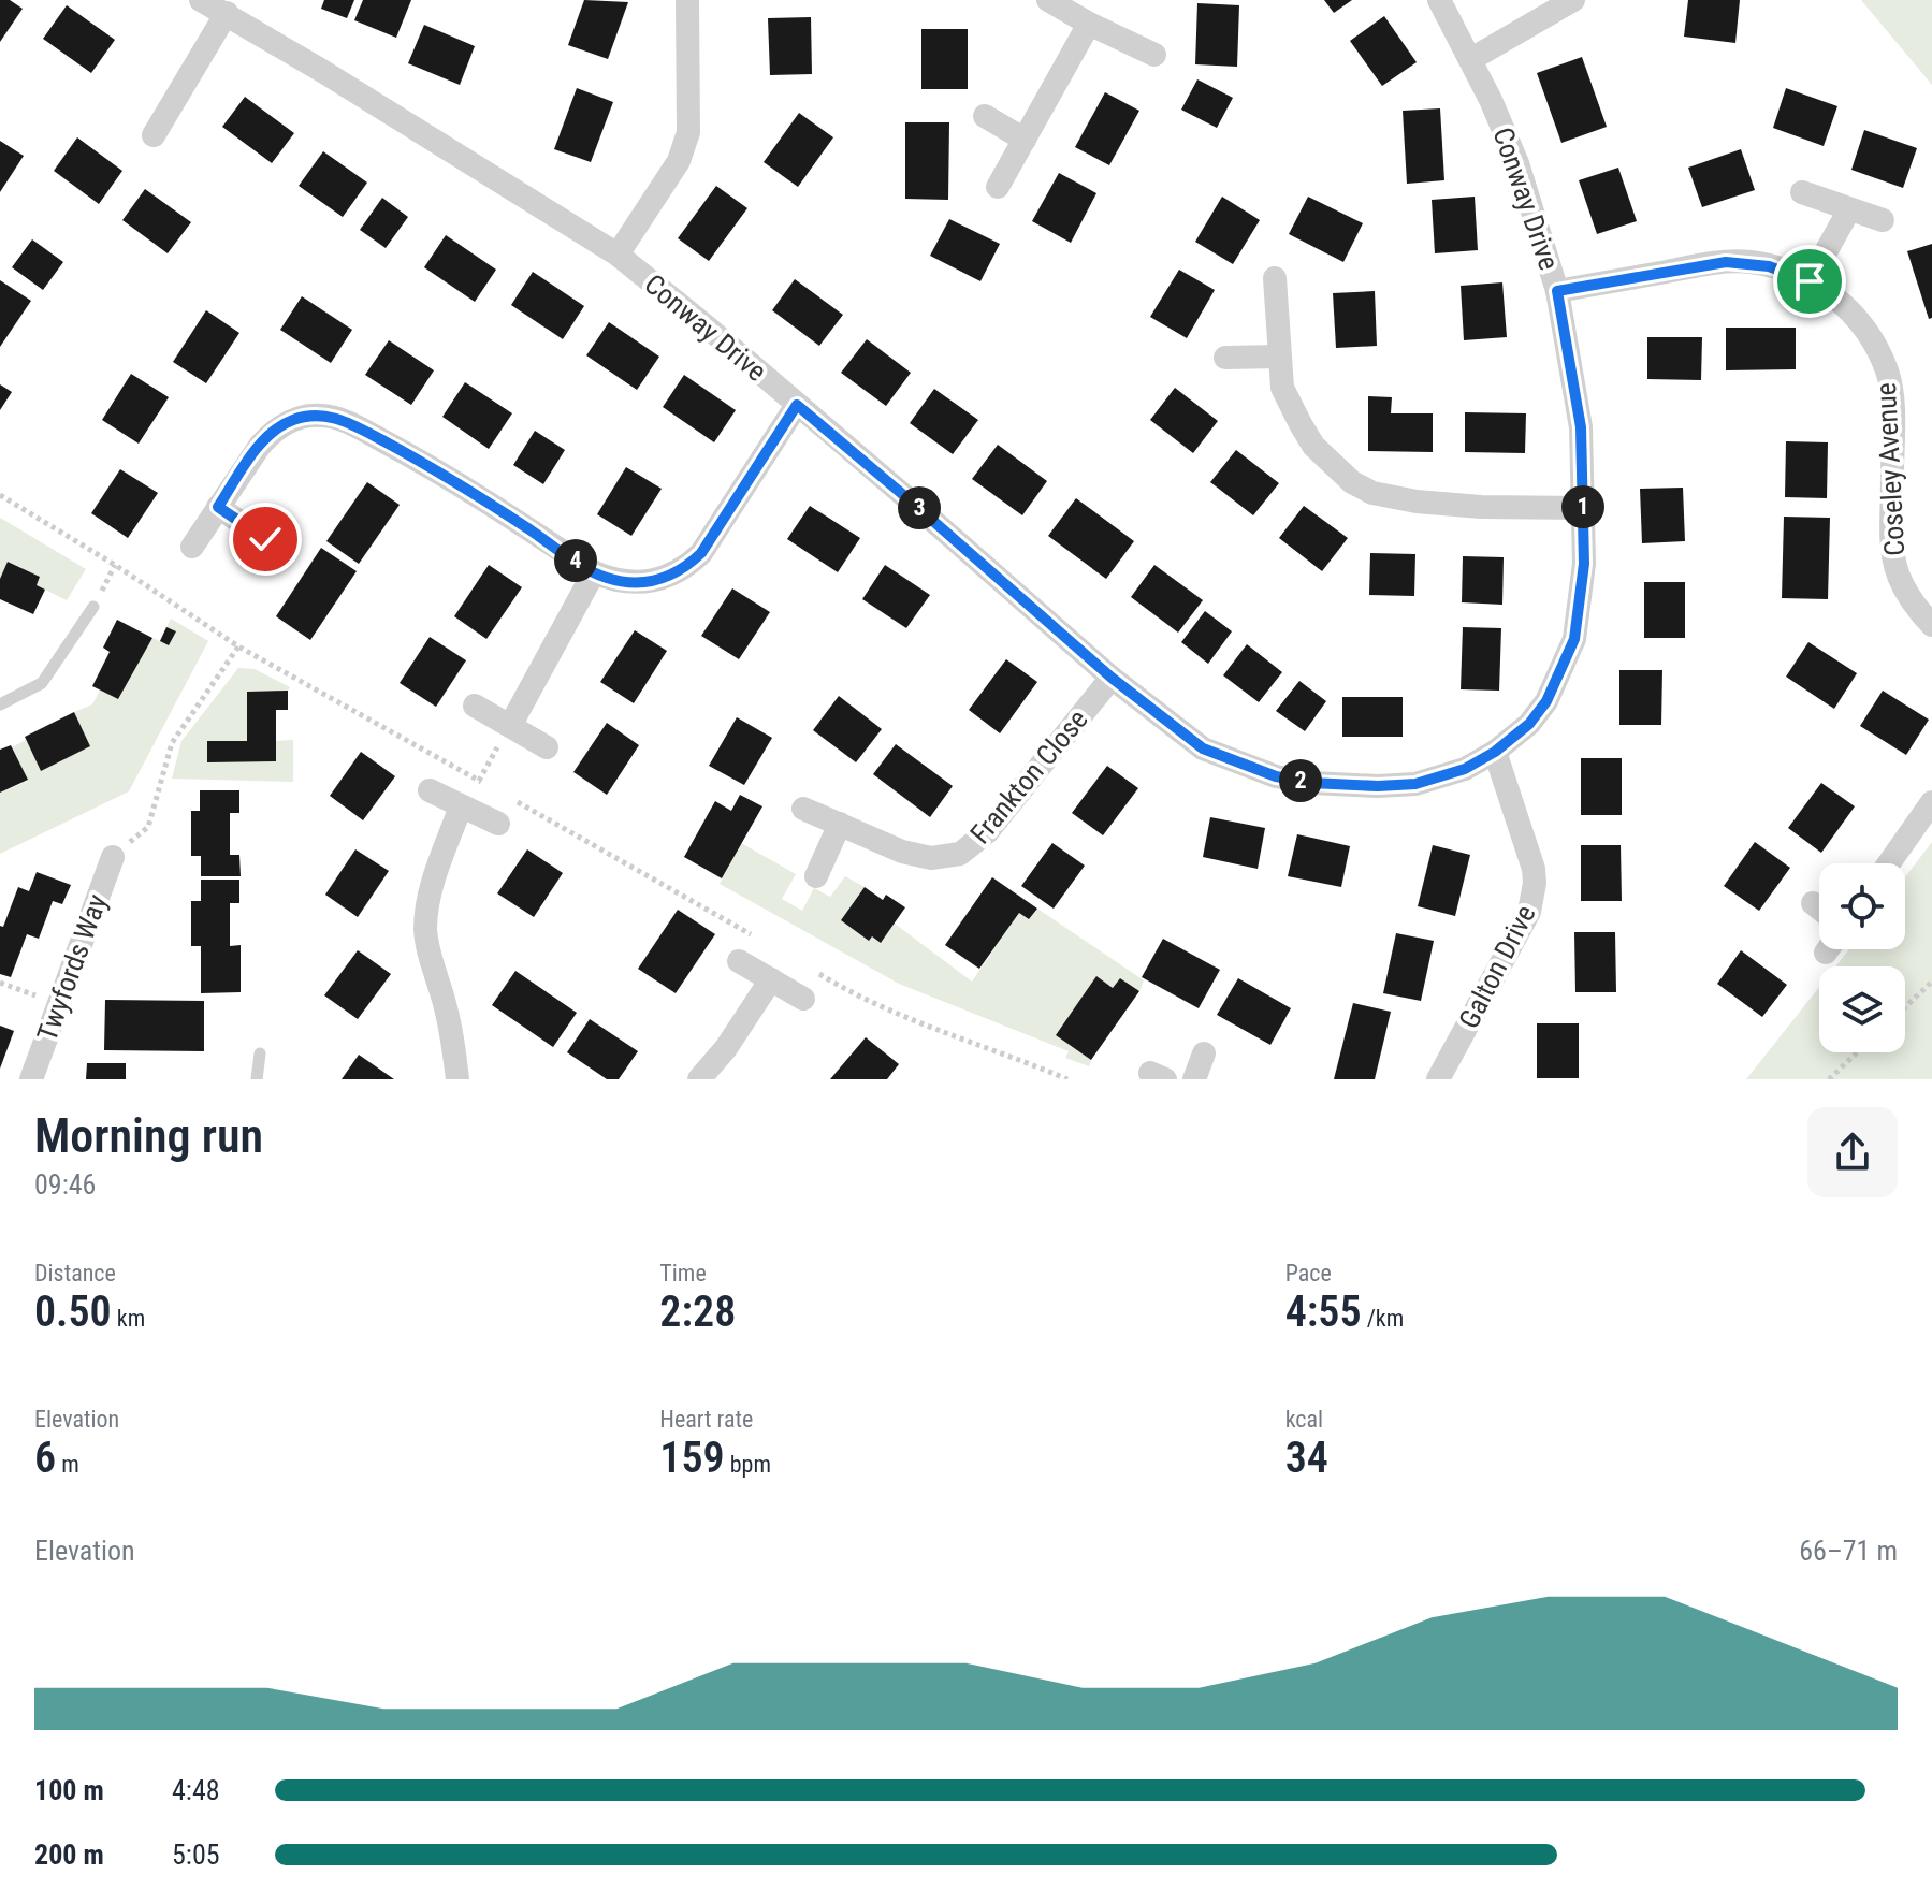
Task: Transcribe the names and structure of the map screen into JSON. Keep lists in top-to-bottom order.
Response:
{
  "streets": {
    "street": [
      "Conway Drive",
      "Coseley Avenue",
      "Frankton Close",
      "Galton Drive",
      "Twyfords Way"
    ]
  },
  "crossings": [
    ["Conway Drive", "Coseley Avenue"],
    ["Conway Drive", "Frankton Close"],
    ["Conway Drive", "Galton Drive"]
  ],
  "page": {
    "pins": [
      "1",
      "3",
      "4",
      "2"
    ],
    "heading": ["Morning run", "09:46"],
    "stats": [
      ["Distance", "0.50 km"],
      ["Time", "2:28"],
      ["Pace", "4:55 /km"],
      ["Elevation", "6 m"],
      ["Heart rate", "159 bpm"],
      ["kcal", "34"]
    ],
    "chart": ["Elevation", "66–71 m"],
    "list": [
      {
        "name": "100 m",
        "note": "4:48"
      },
      {
        "name": "200 m",
        "note": "5:05"
      }
    ]
  }
}
